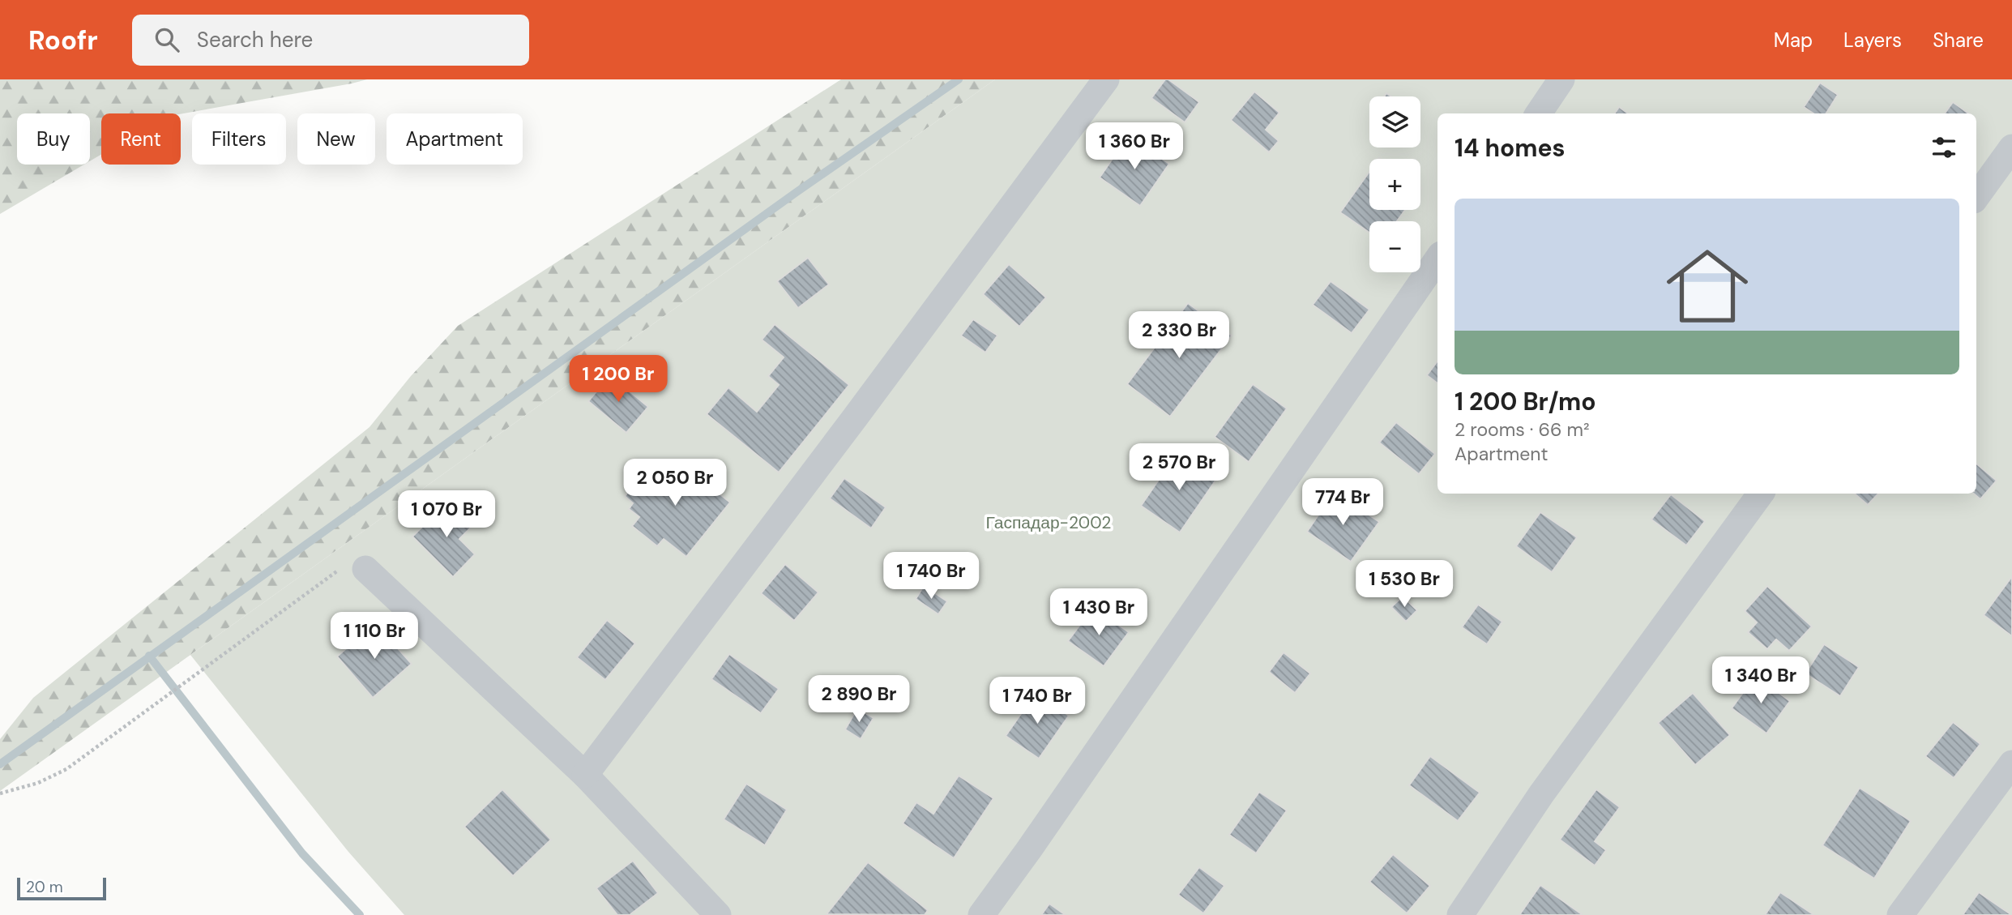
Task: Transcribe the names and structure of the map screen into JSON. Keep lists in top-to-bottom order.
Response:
{
  "parks": ["Гаспадар-2002"],
  "scale_bar": "20 m",
  "page": {
    "header": "Roofr",
    "search": "Search here",
    "nav": ["Map", "Layers", "Share"],
    "map_buttons": ["+", "−"],
    "chip": [
      "Buy",
      "Rent",
      "Filters",
      "New",
      "Apartment"
    ],
    "heading": "14 homes",
    "price": [
      "1 360 Br",
      "2 330 Br",
      "1 200 Br",
      "2 570 Br",
      "2 050 Br",
      "774 Br",
      "1 070 Br",
      "1 740 Br",
      "1 530 Br",
      "1 430 Br",
      "1 110 Br",
      "1 340 Br",
      "2 890 Br",
      "1 740 Br"
    ],
    "list": [
      {
        "name": "1 200 Br/mo",
        "note": "2 rooms · 66 m² · Apartment"
      }
    ],
    "scale": "20 m"
  }
}
